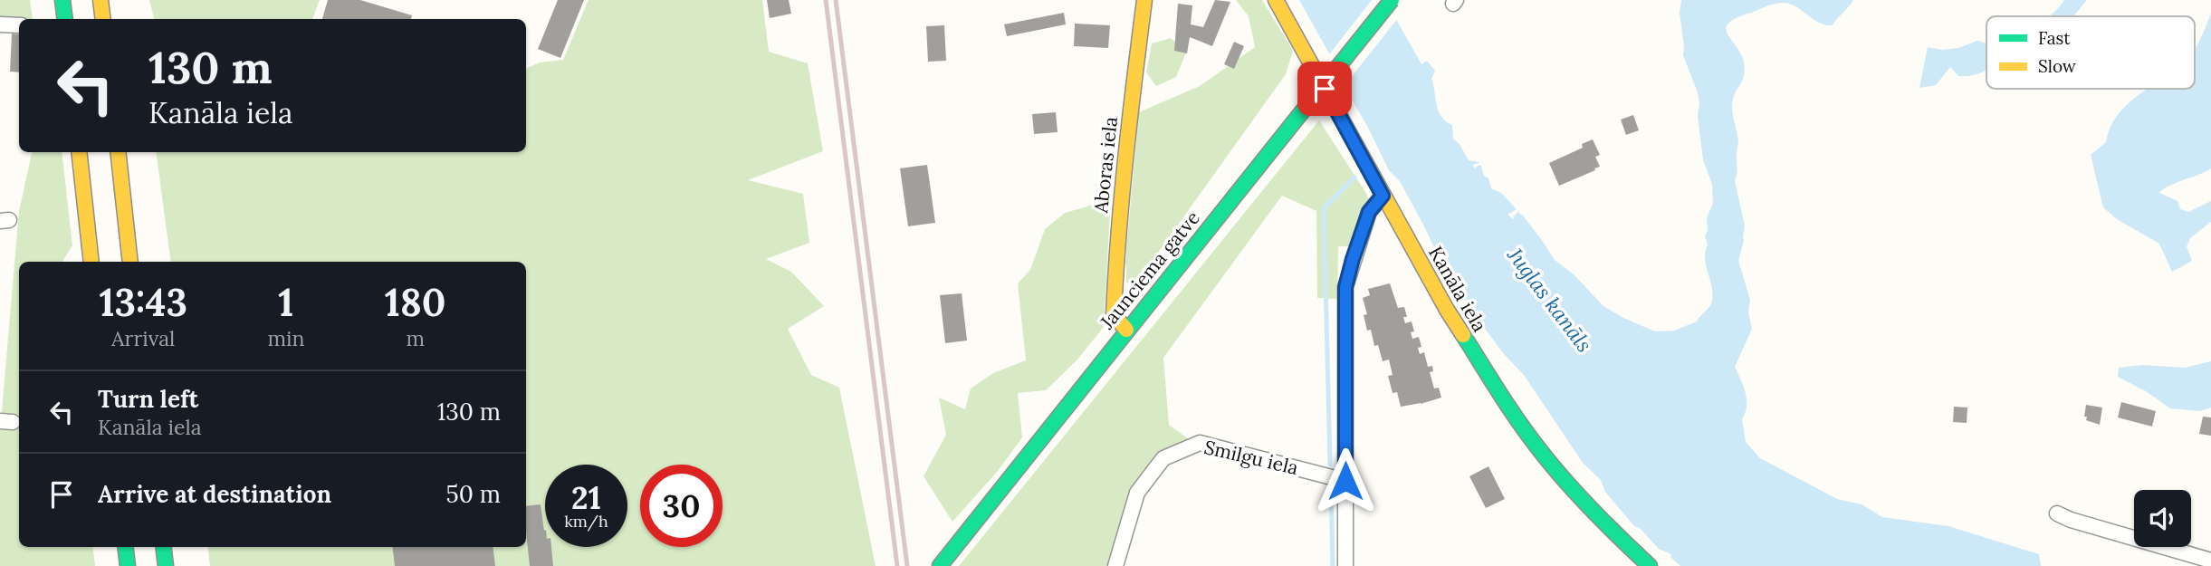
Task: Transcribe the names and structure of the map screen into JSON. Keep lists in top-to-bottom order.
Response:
{
  "streets": {
    "main road": ["Aboras iela", "Jaunciema gatve", "Kanāla iela"],
    "street": ["Smilgu iela"]
  },
  "crossings": [
    ["Aboras iela", "Jaunciema gatve"]
  ],
  "water": ["Juglas kanāls"],
  "legend": ["Fast", "Slow"],
  "page": {
    "turn": ["130 m", "Kanāla iela"],
    "eta": [
      "13:43",
      "Arrival",
      "1",
      "min",
      "180",
      "m"
    ],
    "list": [
      {
        "name": "Turn left",
        "note": "Kanāla iela",
        "value": "130 m"
      },
      {
        "name": "Arrive at destination",
        "value": "50 m"
      }
    ],
    "speed": "21 km/h",
    "limit": "30"
  }
}
